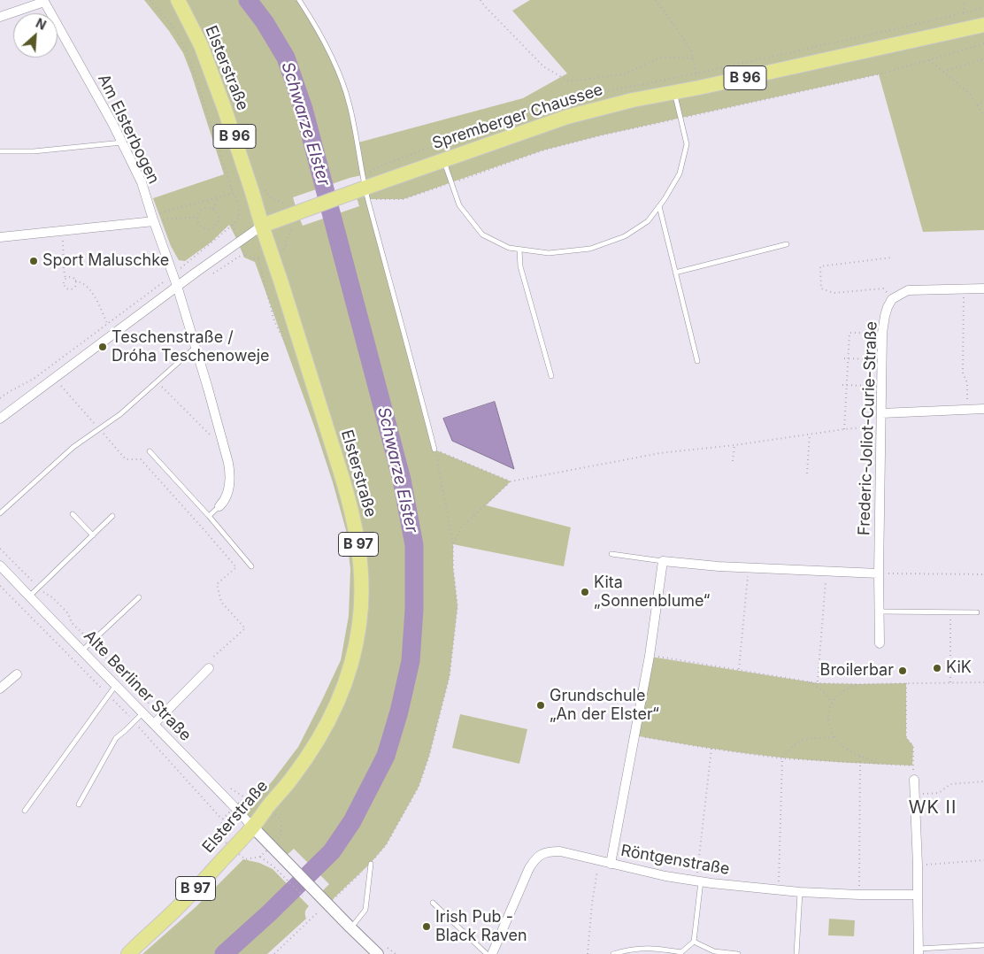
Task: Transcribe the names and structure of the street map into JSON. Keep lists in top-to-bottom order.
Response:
{
  "streets": {
    "main road": [
      "Elsterstraße",
      "B 96",
      "Spremberger Chaussee",
      "B 97"
    ],
    "street": [
      "Am Elsterbogen",
      "Frederic-Joliot-Curie-Straße",
      "Alte Berliner Straße",
      "Röntgenstraße"
    ]
  },
  "crossings": [
    ["Elsterstraße", "B 96"],
    ["Elsterstraße", "Alte Berliner Straße"],
    ["B 96", "Spremberger Chaussee"]
  ],
  "districts": ["WK II"],
  "water": ["Schwarze Elster"],
  "places": [
    "Sport Maluschke",
    "Teschenstraße / Dróha Teschenoweje",
    "Kita „Sonnenblume“",
    "KiK",
    "Broilerbar",
    "Grundschule „An der Elster“",
    "Irish Pub - Black Raven"
  ],
  "north": "top right"
}
